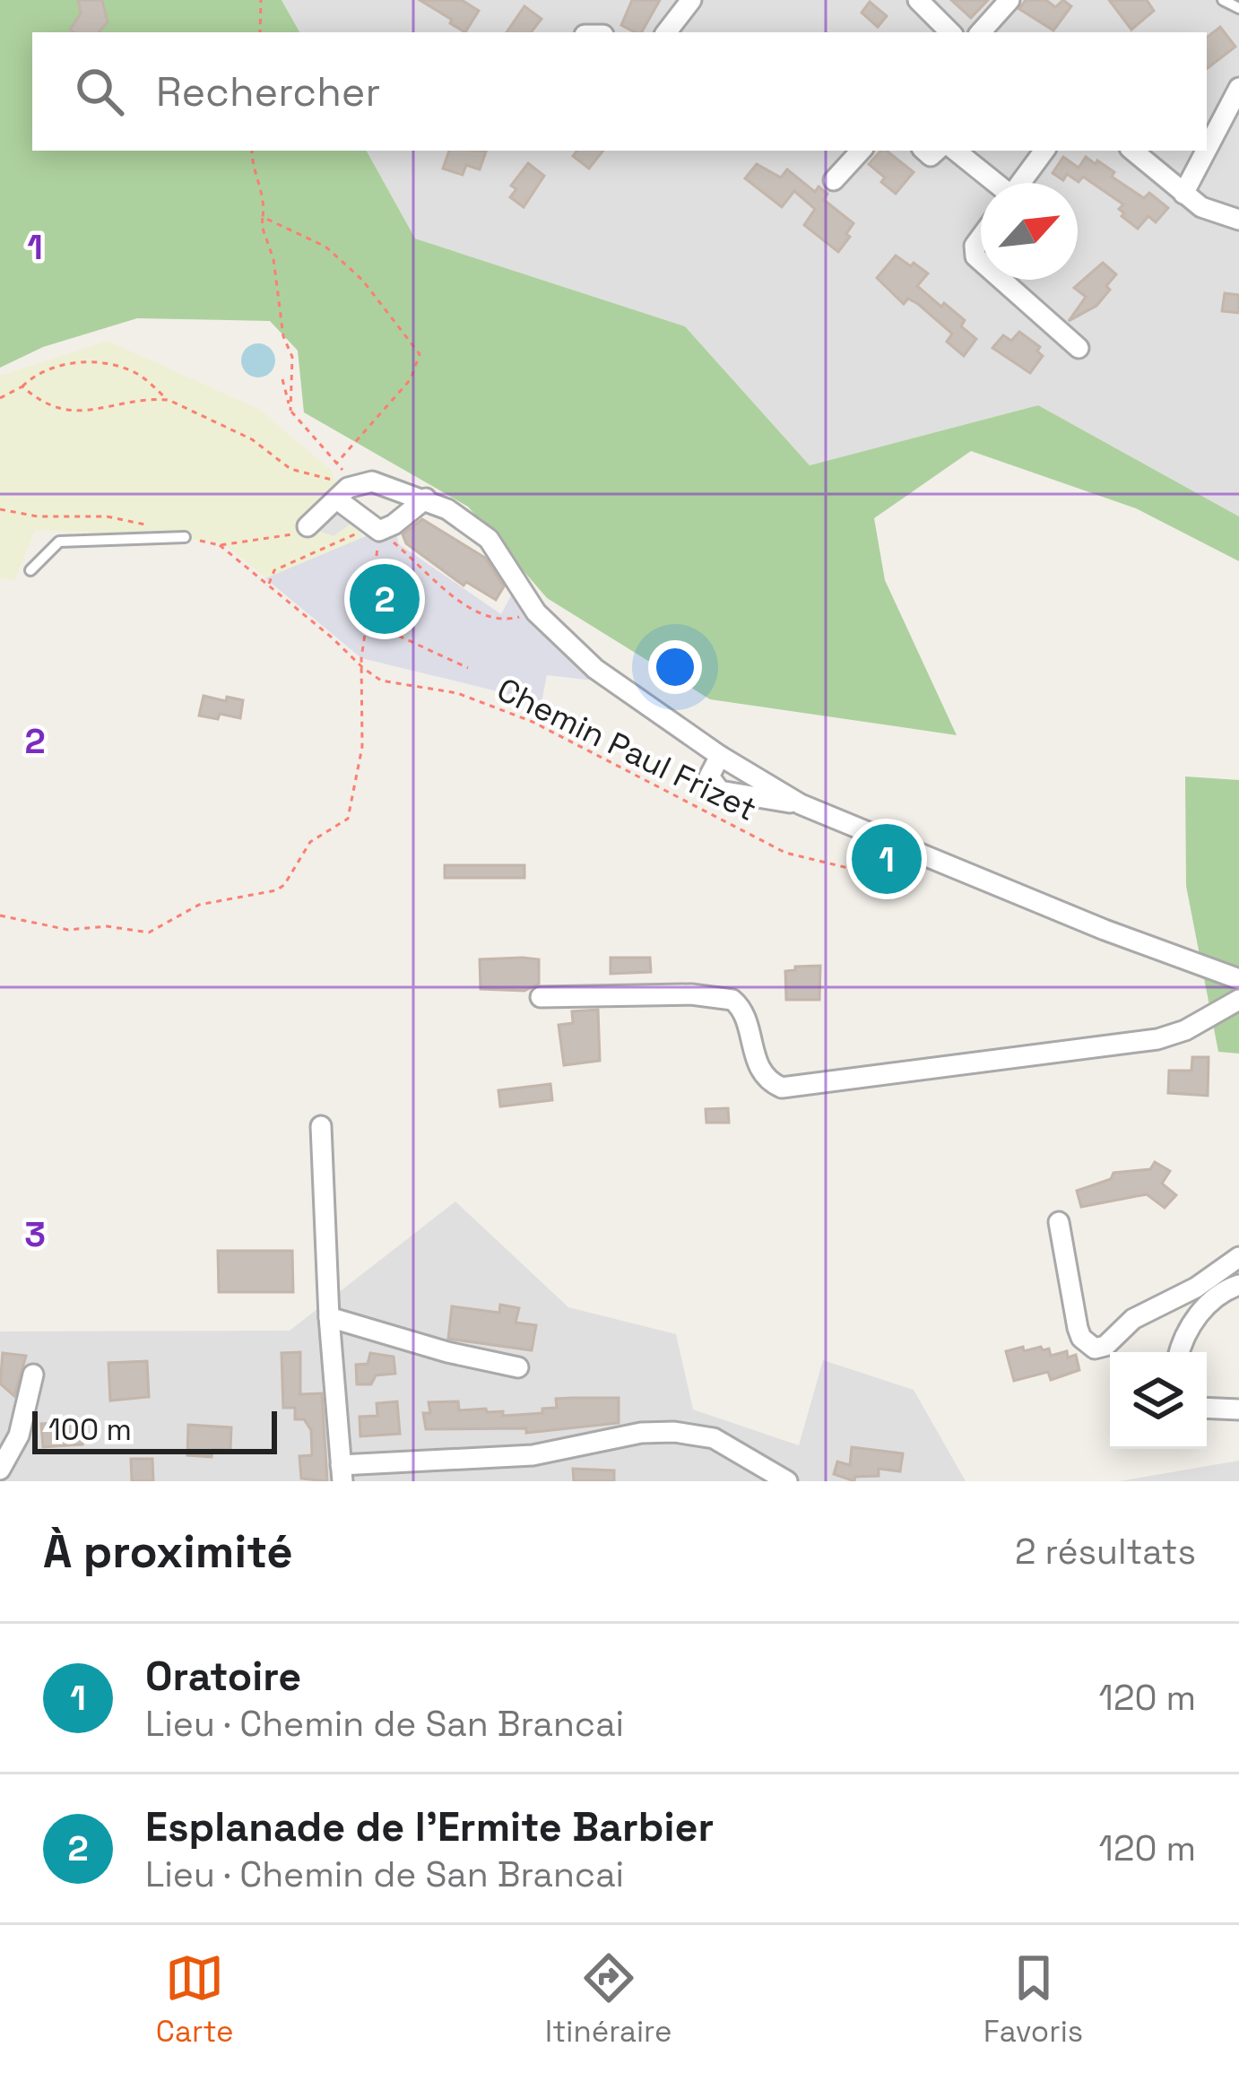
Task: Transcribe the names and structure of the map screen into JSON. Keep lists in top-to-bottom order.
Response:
{
  "streets": {
    "path": ["Chemin Paul Frizet"]
  },
  "scale_bar": "100 m",
  "north": "top right",
  "page": {
    "search": "Rechercher",
    "pins": ["2", "1"],
    "scale": "100 m",
    "heading": ["À proximité", "2 résultats"],
    "list": [
      {
        "mark": "1",
        "name": "Oratoire",
        "note": "Lieu · Chemin de San Brancai",
        "value": "120 m"
      },
      {
        "mark": "2",
        "name": "Esplanade de l'Ermite Barbier",
        "note": "Lieu · Chemin de San Brancai",
        "value": "120 m"
      }
    ],
    "nav": ["Carte", "Itinéraire", "Favoris"]
  },
  "grid": {
    "rows": ["1", "2", "3"]
  }
}
